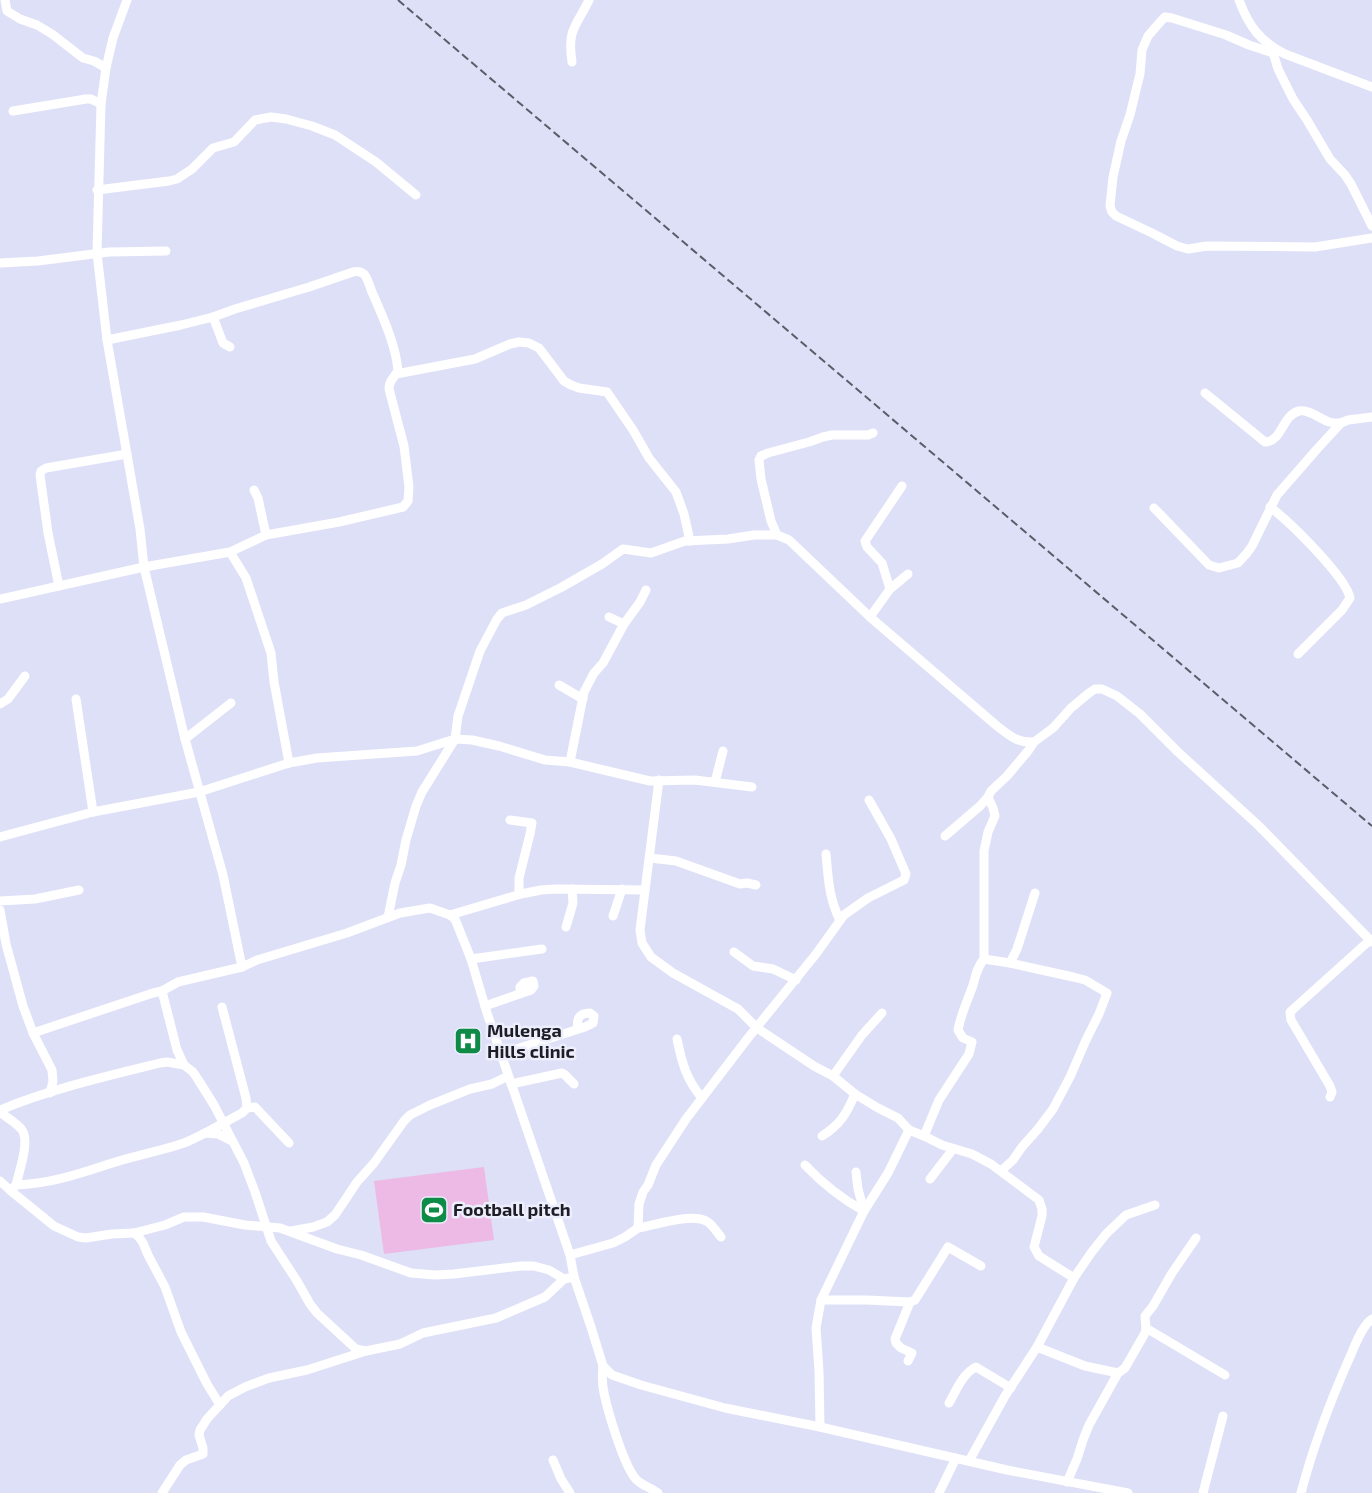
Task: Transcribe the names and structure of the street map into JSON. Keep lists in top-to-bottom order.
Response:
{
  "places": {
    "hospital": ["Mulenga Hills clinic"],
    "sports": ["Football pitch"]
  }
}
